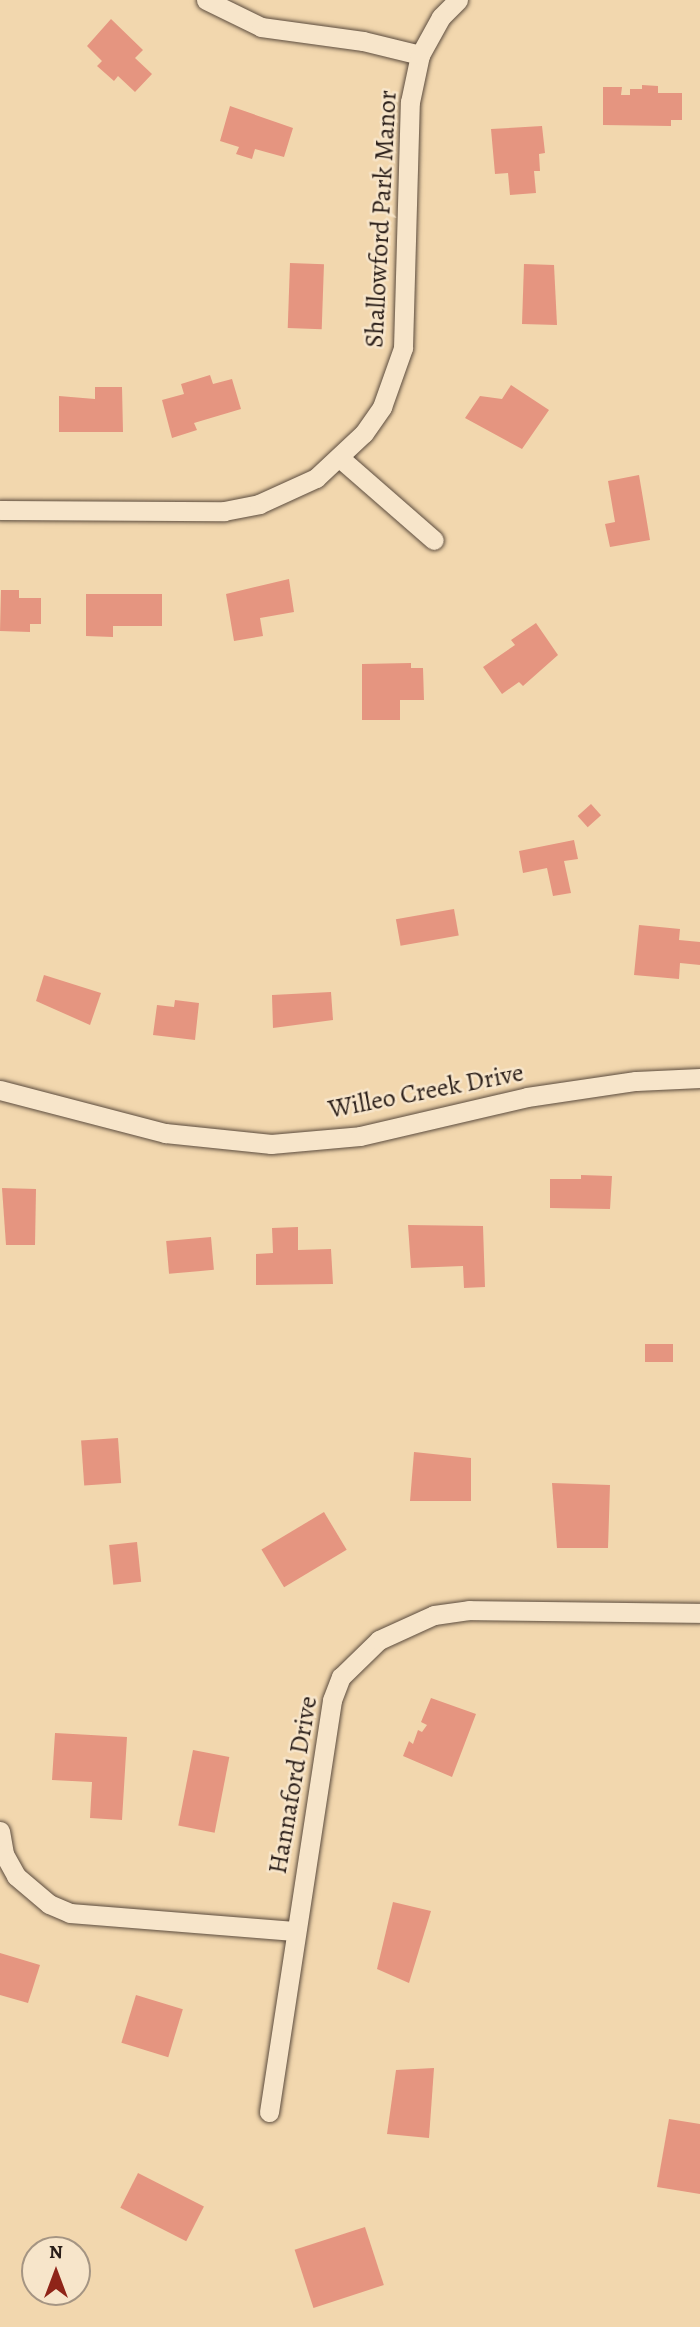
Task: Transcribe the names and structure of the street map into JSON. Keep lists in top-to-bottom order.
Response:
{
  "streets": {
    "street": ["Shallowford Park Manor", "Willeo Creek Drive", "Hannaford Drive"]
  },
  "north": "top"
}
